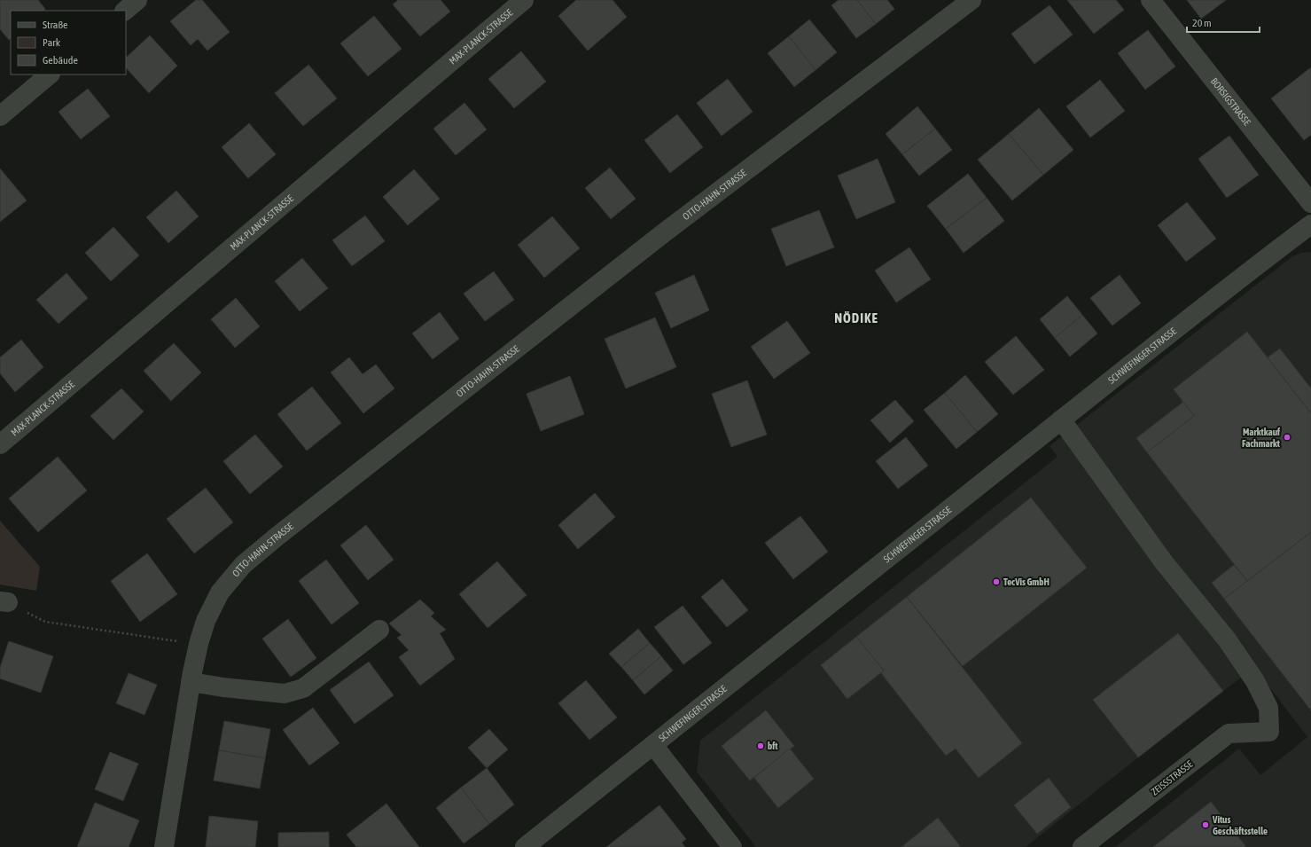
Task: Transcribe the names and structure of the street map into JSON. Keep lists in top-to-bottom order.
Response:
{
  "streets": {
    "street": [
      "MAX-PLANCK-STRASSE",
      "BORSIGSTRASSE",
      "OTTO-HAHN-STRASSE",
      "SCHWEFINGER STRASSE",
      "ZEISSSTRASSE"
    ]
  },
  "crossings": [
    ["SCHWEFINGER STRASSE", "ZEISSSTRASSE"]
  ],
  "districts": ["NÖDIKE"],
  "places": [
    "Marktkauf Fachmarkt",
    "TecVis GmbH",
    "bft",
    "Vitus Geschäftsstelle"
  ],
  "legend": ["Straße", "Park", "Gebäude"],
  "scale_bar": "20 m"
}
